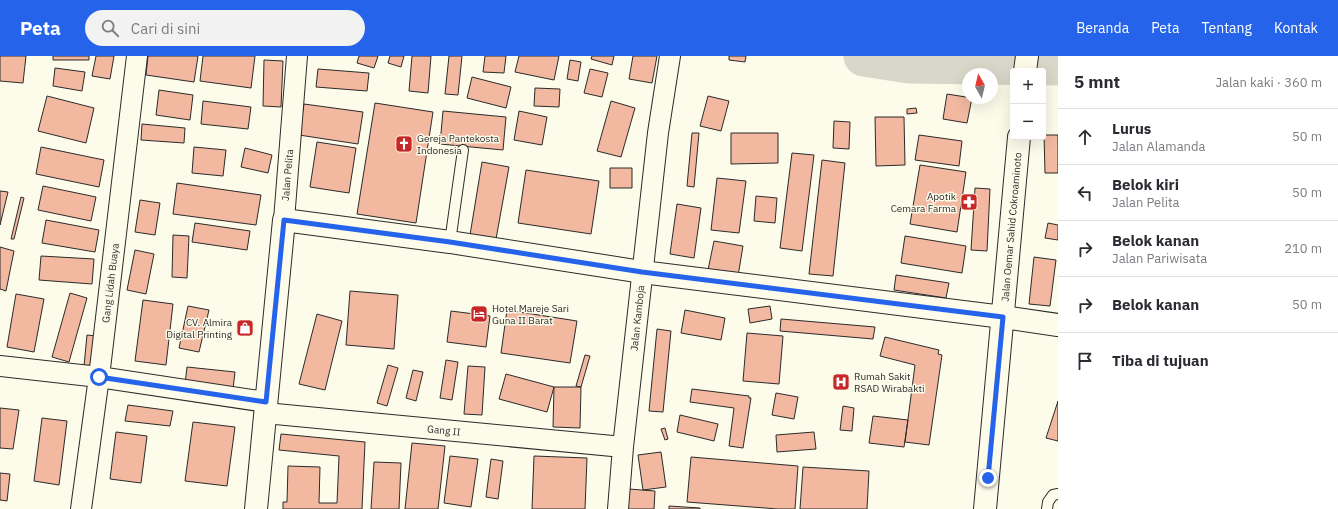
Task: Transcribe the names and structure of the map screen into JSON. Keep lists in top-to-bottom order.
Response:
{
  "streets": {
    "street": [
      "Jalan Pelita",
      "Jalan Oemar Sahid Cokroaminoto",
      "Gang Lidah Buaya",
      "Jalan Kamboja",
      "Gang II"
    ]
  },
  "crossings": [
    ["Jalan Pelita", "Gang II"],
    ["Gang Lidah Buaya", "Gang II"],
    ["Jalan Kamboja", "Gang II"]
  ],
  "places": {
    "church": ["Gereja Pantekosta Indonesia"],
    "pharmacy": ["Apotik Cemara Farma"],
    "hotel": ["Hotel Mareje Sari Guna II Barat"],
    "shop": ["CV. Almira Digital Printing"],
    "hospital": ["Rumah Sakit RSAD Wirabakti"]
  },
  "north": "top",
  "page": {
    "header": "Peta",
    "search": "Cari di sini",
    "nav": [
      "Beranda",
      "Peta",
      "Tentang",
      "Kontak"
    ],
    "heading": ["5 mnt", "Jalan kaki · 360 m"],
    "map_buttons": ["+", "−"],
    "list": [
      ["Lurus", "Jalan Alamanda", "50 m"],
      ["Belok kiri", "Jalan Pelita", "50 m"],
      ["Belok kanan", "Jalan Pariwisata", "210 m"],
      ["Belok kanan", "50 m"],
      "Tiba di tujuan"
    ]
  }
}
